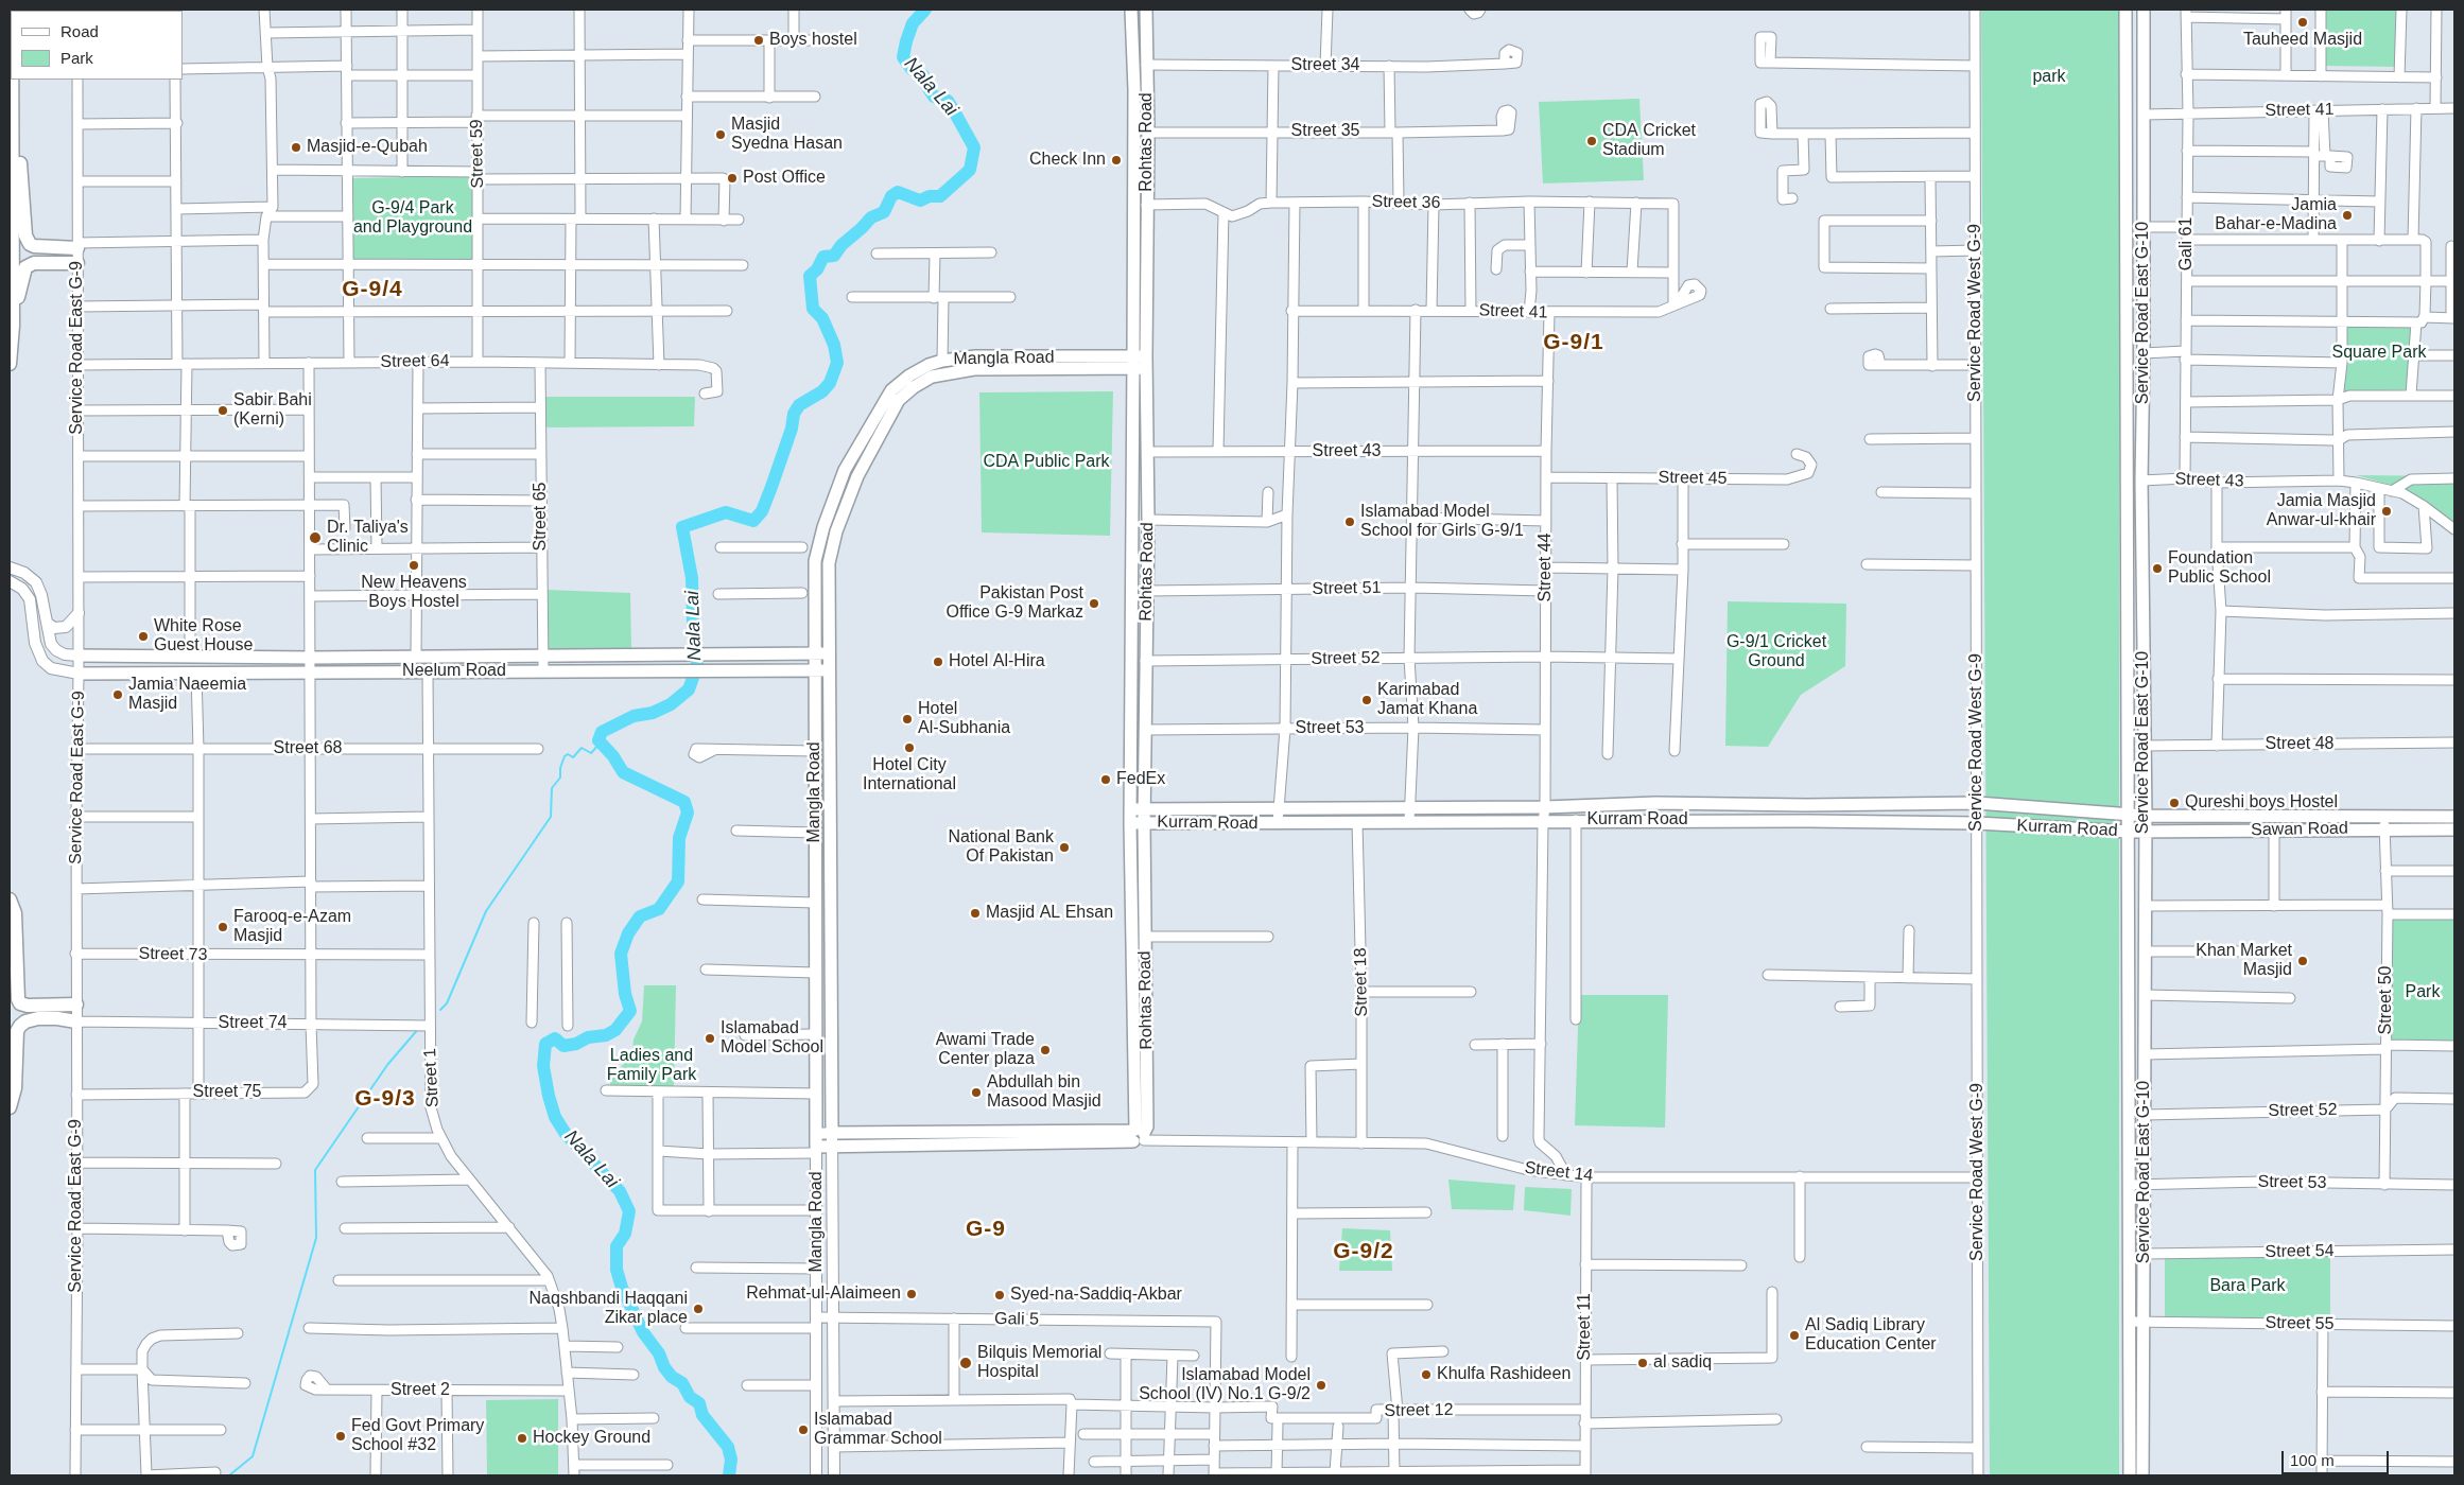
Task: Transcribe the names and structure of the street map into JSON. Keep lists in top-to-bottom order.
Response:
{
  "streets": {
    "main road": [
      "Rohtas Road",
      "Service Road East G-10",
      "Mangla Road",
      "Neelum Road",
      "Kurram Road",
      "Sawan Road"
    ],
    "street": [
      "Street 34",
      "Street 41",
      "Street 35",
      "Street 59",
      "Street 36",
      "Gali 61",
      "Service Road West G-9",
      "Service Road East G-9",
      "Street 64",
      "Street 43",
      "Street 45",
      "Street 65",
      "Street 44",
      "Street 51",
      "Street 52",
      "Street 53",
      "Street 48",
      "Street 68",
      "Street 73",
      "Street 18",
      "Street 50",
      "Street 74",
      "Street 1",
      "Street 75",
      "Street 14",
      "Street 54",
      "Gali 5",
      "Street 55",
      "Street 11",
      "Street 2",
      "Street 12"
    ]
  },
  "crossings": [
    ["Street 34", "Rohtas Road"],
    ["Street 41", "Gali 61"],
    ["Street 41", "Service Road East G-10"],
    ["Street 41", "Street 44"],
    ["Street 35", "Rohtas Road"],
    ["Rohtas Road", "Street 36"],
    ["Rohtas Road", "Mangla Road"],
    ["Rohtas Road", "Street 43"],
    ["Rohtas Road", "Street 51"],
    ["Rohtas Road", "Street 52"],
    ["Rohtas Road", "Street 53"],
    ["Rohtas Road", "Kurram Road"],
    ["Rohtas Road", "Street 14"],
    ["Street 59", "Street 64"],
    ["Gali 61", "Street 43"],
    ["Service Road West G-9", "Kurram Road"],
    ["Service Road West G-9", "Street 14"],
    ["Service Road East G-10", "Street 43"],
    ["Service Road East G-10", "Street 52"],
    ["Service Road East G-10", "Street 53"],
    ["Service Road East G-10", "Street 48"],
    ["Service Road East G-10", "Kurram Road"],
    ["Service Road East G-10", "Sawan Road"],
    ["Service Road East G-10", "Street 54"],
    ["Service Road East G-10", "Street 55"],
    ["Service Road East G-9", "Street 64"],
    ["Service Road East G-9", "Neelum Road"],
    ["Service Road East G-9", "Street 68"],
    ["Service Road East G-9", "Street 73"],
    ["Service Road East G-9", "Street 74"],
    ["Service Road East G-9", "Street 75"],
    ["Mangla Road", "Neelum Road"],
    ["Mangla Road", "Gali 5"],
    ["Street 64", "Street 65"],
    ["Street 64", "Street 75"],
    ["Street 43", "Street 44"],
    ["Street 45", "Street 44"],
    ["Street 65", "Neelum Road"],
    ["Street 44", "Street 51"],
    ["Street 44", "Street 52"],
    ["Street 44", "Street 53"],
    ["Street 44", "Kurram Road"],
    ["Street 44", "Street 14"],
    ["Street 52", "Street 50"],
    ["Neelum Road", "Street 1"],
    ["Neelum Road", "Street 75"],
    ["Street 53", "Street 50"],
    ["Street 68", "Street 1"],
    ["Street 68", "Street 75"],
    ["Kurram Road", "Sawan Road"],
    ["Kurram Road", "Street 18"],
    ["Sawan Road", "Street 50"],
    ["Street 73", "Street 1"],
    ["Street 73", "Street 75"],
    ["Street 18", "Street 14"],
    ["Street 74", "Street 1"],
    ["Street 74", "Street 75"],
    ["Street 1", "Street 2"],
    ["Street 14", "Street 11"],
    ["Gali 5", "Street 12"],
    ["Street 11", "Street 12"]
  ],
  "districts": [
    "G-9/4",
    "G-9/1",
    "G-9/3",
    "G-9",
    "G-9/2"
  ],
  "water": ["Nala Lai"],
  "parks": [
    "park",
    "G-9/4 Park and Playground",
    "Square Park",
    "CDA Public Park",
    "G-9/1 Cricket Ground",
    "Park",
    "Ladies and Family Park",
    "Bara Park"
  ],
  "places": [
    "Tauheed Masjid",
    "Boys hostel",
    "Masjid Syedna Hasan",
    "CDA Cricket Stadium",
    "Masjid-e-Qubah",
    "Check Inn",
    "Post Office",
    "Jamia Bahar-e-Madina",
    "Sabir Bahi (Kerni)",
    "Jamia Masjid Anwar-ul-khair",
    "Islamabad Model School for Girls G-9/1",
    "Dr. Taliya's Clinic",
    "New Heavens Boys Hostel",
    "Foundation Public School",
    "Pakistan Post Office G-9 Markaz",
    "White Rose Guest House",
    "Hotel Al-Hira",
    "Jamia Naeemia Masjid",
    "Karimabad Jamat Khana",
    "Hotel Al-Subhania",
    "Hotel City International",
    "FedEx",
    "Qureshi boys Hostel",
    "National Bank Of Pakistan",
    "Masjid AL Ehsan",
    "Farooq-e-Azam Masjid",
    "Khan Market Masjid",
    "Islamabad Model School",
    "Awami Trade Center plaza",
    "Abdullah bin Masood Masjid",
    "Rehmat-ul-Alaimeen",
    "Syed-na-Saddiq-Akbar",
    "Naqshbandi Haqqani Zikar place",
    "Al Sadiq Library Education Center",
    "Bilquis Memorial Hospital",
    "al sadiq",
    "Khulfa Rashideen",
    "Islamabad Model School (IV) No.1 G-9/2",
    "Islamabad Grammar School",
    "Fed Govt Primary School #32",
    "Hockey Ground"
  ],
  "legend": ["Road", "Park"],
  "scale_bar": "100 m"
}
